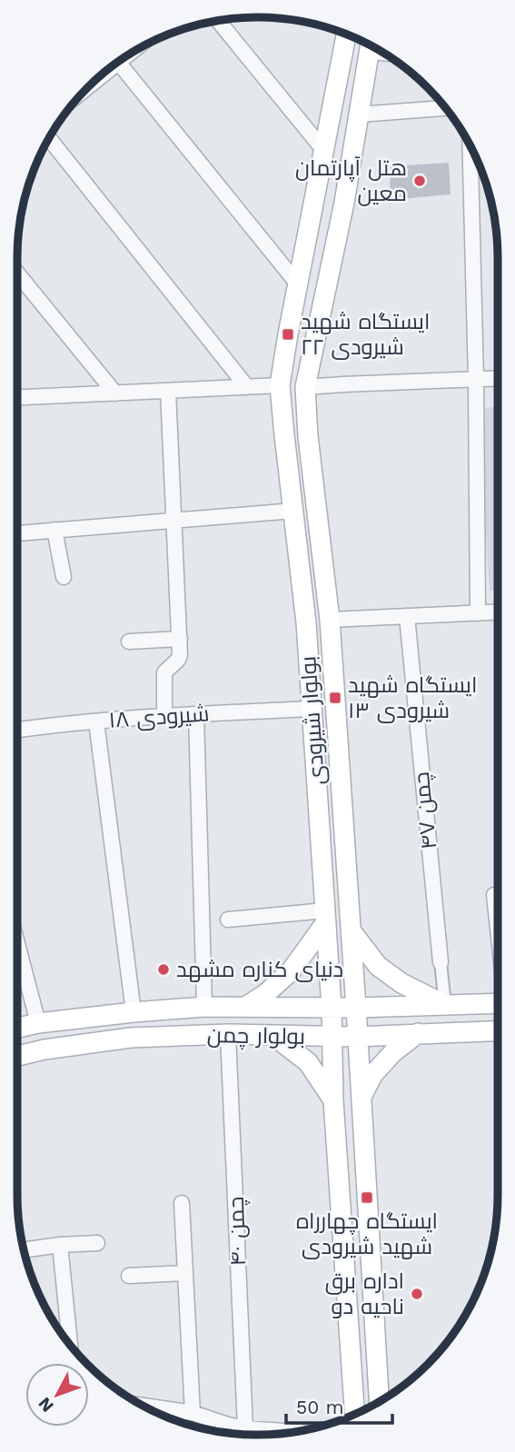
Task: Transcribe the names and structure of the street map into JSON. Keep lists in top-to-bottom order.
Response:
{
  "streets": {
    "main road": ["بولوار شیرودی", "بولوار چمن"],
    "street": ["شیرودی ۱۸", "چمن ۴۷", "چمن ۴۰"]
  },
  "crossings": [
    ["شیرودی ۱۸", "بولوار شیرودی"],
    ["بولوار شیرودی", "بولوار چمن"],
    ["چمن ۴۷", "بولوار چمن"],
    ["بولوار چمن", "چمن ۴۰"]
  ],
  "places": {
    "other": ["هتل آپارتمان معین", "دنیای کناره مشهد", "اداره برق ناحیه دو"],
    "transit": ["ایستگاه شهید شیرودی ۲۲", "ایستگاه شهید شیرودی ۱۳", "ایستگاه چهارراه شهید شیرودی"]
  },
  "scale_bar": "50 m",
  "north": "bottom left"
}
